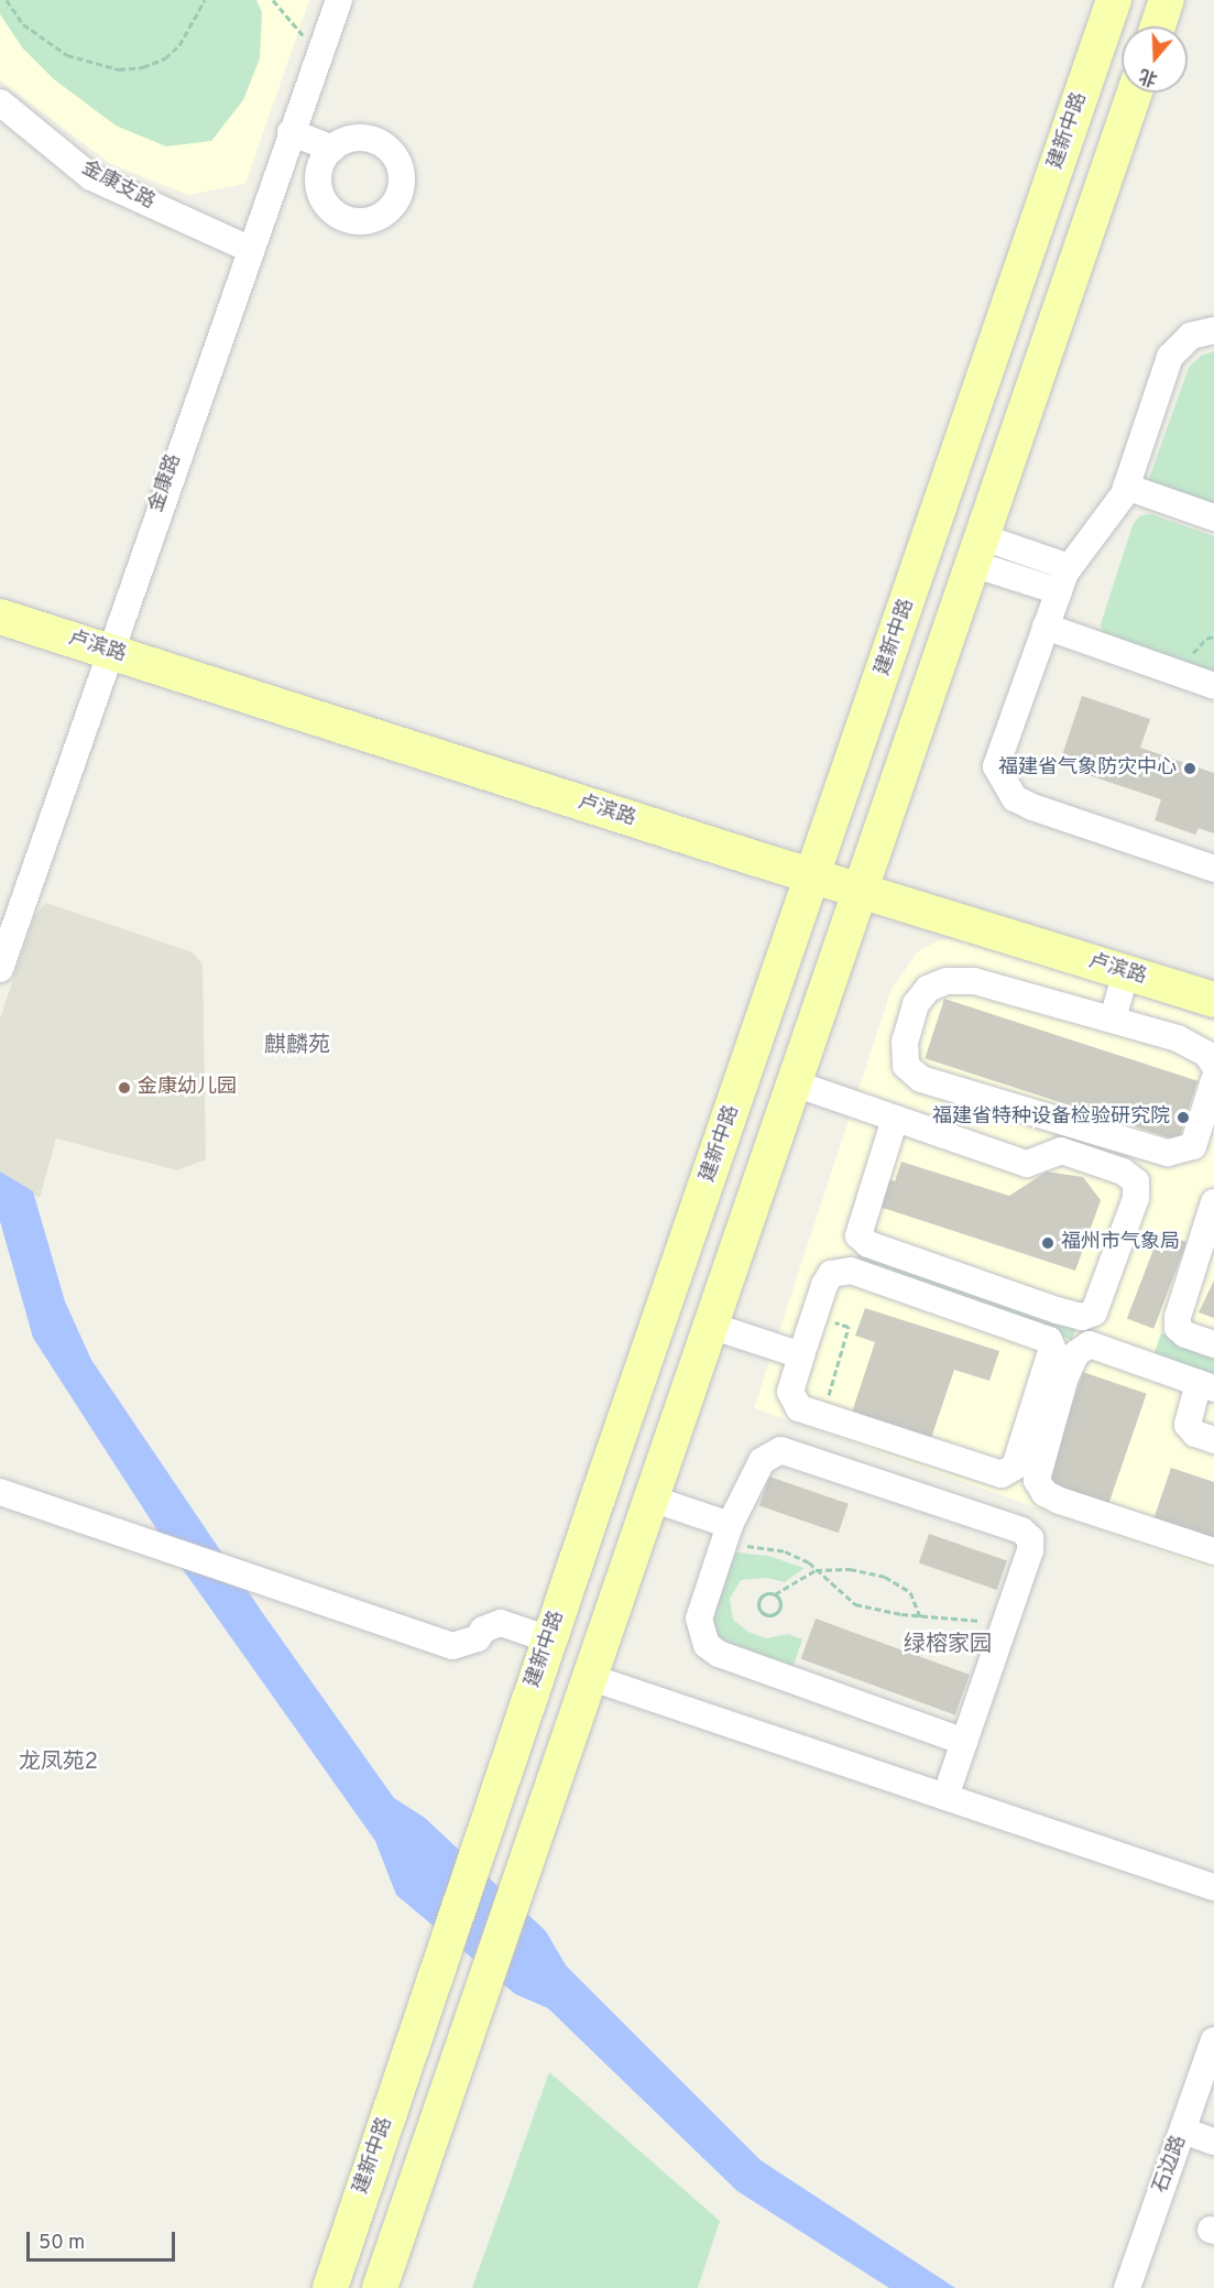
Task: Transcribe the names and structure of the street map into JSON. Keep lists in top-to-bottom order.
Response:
{
  "streets": {
    "main road": ["建新中路", "卢滨路"],
    "street": ["金康支路", "金康路", "石边路"]
  },
  "crossings": [
    ["建新中路", "卢滨路"],
    ["金康支路", "金康路"],
    ["金康路", "卢滨路"]
  ],
  "districts": ["麒麟苑", "绿榕家园", "龙凤苑2"],
  "places": [
    "福建省气象防灾中心",
    "金康幼儿园",
    "福建省特种设备检验研究院",
    "福州市气象局"
  ],
  "scale_bar": "50 m",
  "north": "bottom"
}
